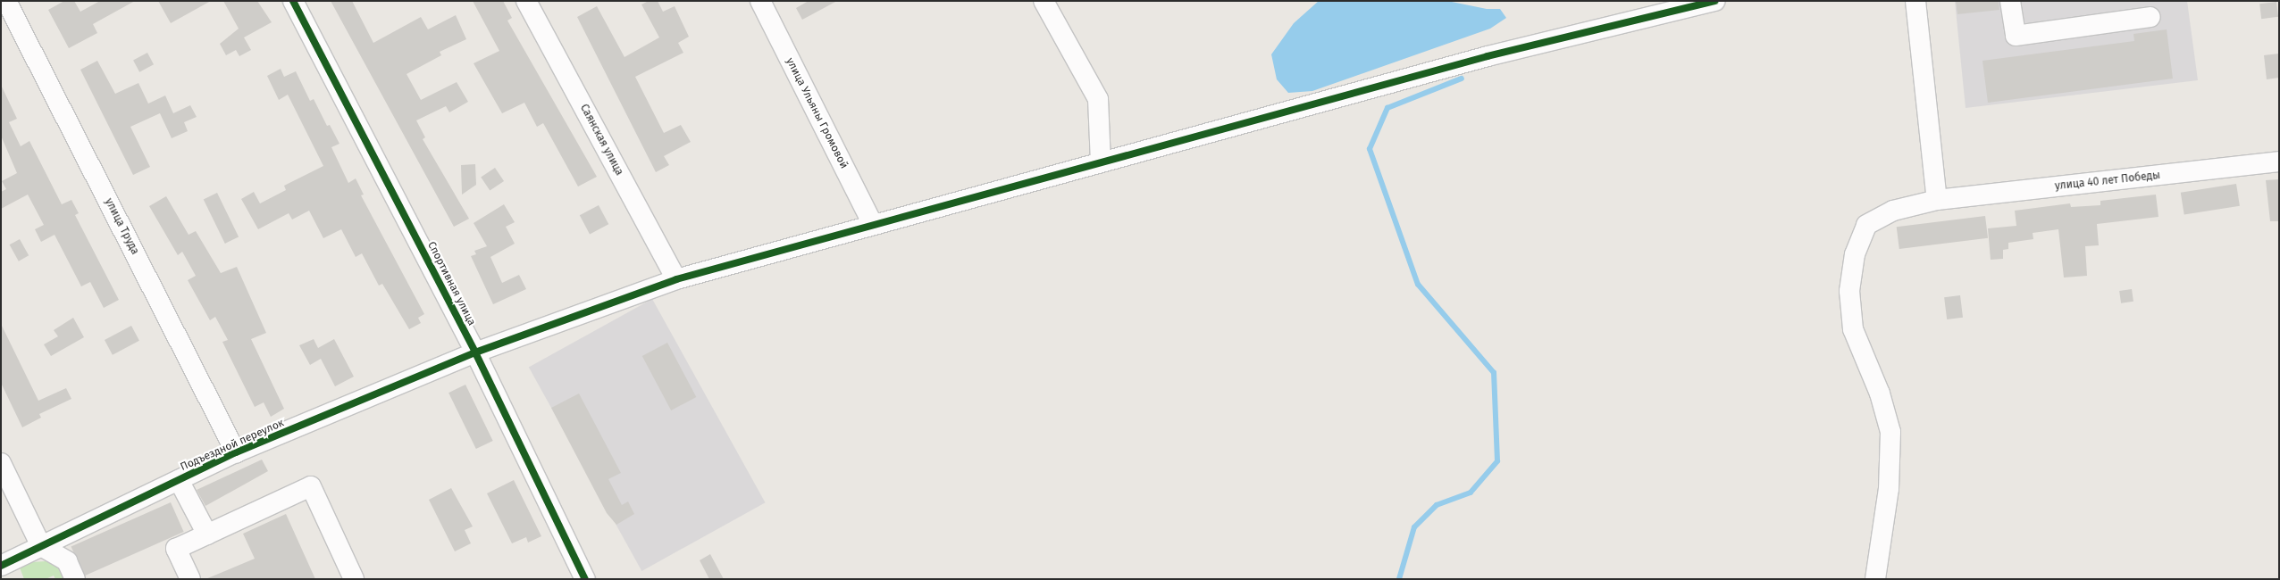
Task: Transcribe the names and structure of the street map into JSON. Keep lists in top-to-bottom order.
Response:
{
  "streets": {
    "street": [
      "улица Ульяны Громовой",
      "Саянская улица",
      "улица 40 лет Победы",
      "улица Труда",
      "Спортивная улица",
      "Подъездной переулок"
    ]
  },
  "crossings": [
    ["улица Ульяны Громовой", "Подъездной переулок"],
    ["Саянская улица", "Подъездной переулок"],
    ["улица Труда", "Подъездной переулок"],
    ["Спортивная улица", "Подъездной переулок"]
  ]
}
